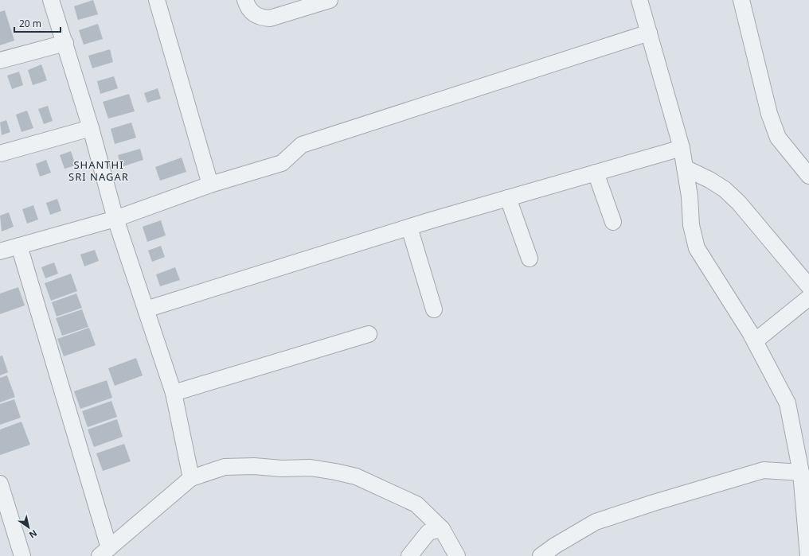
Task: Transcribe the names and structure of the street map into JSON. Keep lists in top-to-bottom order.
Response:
{
  "districts": ["SHANTHI SRI NAGAR"],
  "scale_bar": "20 m",
  "north": "bottom right"
}
